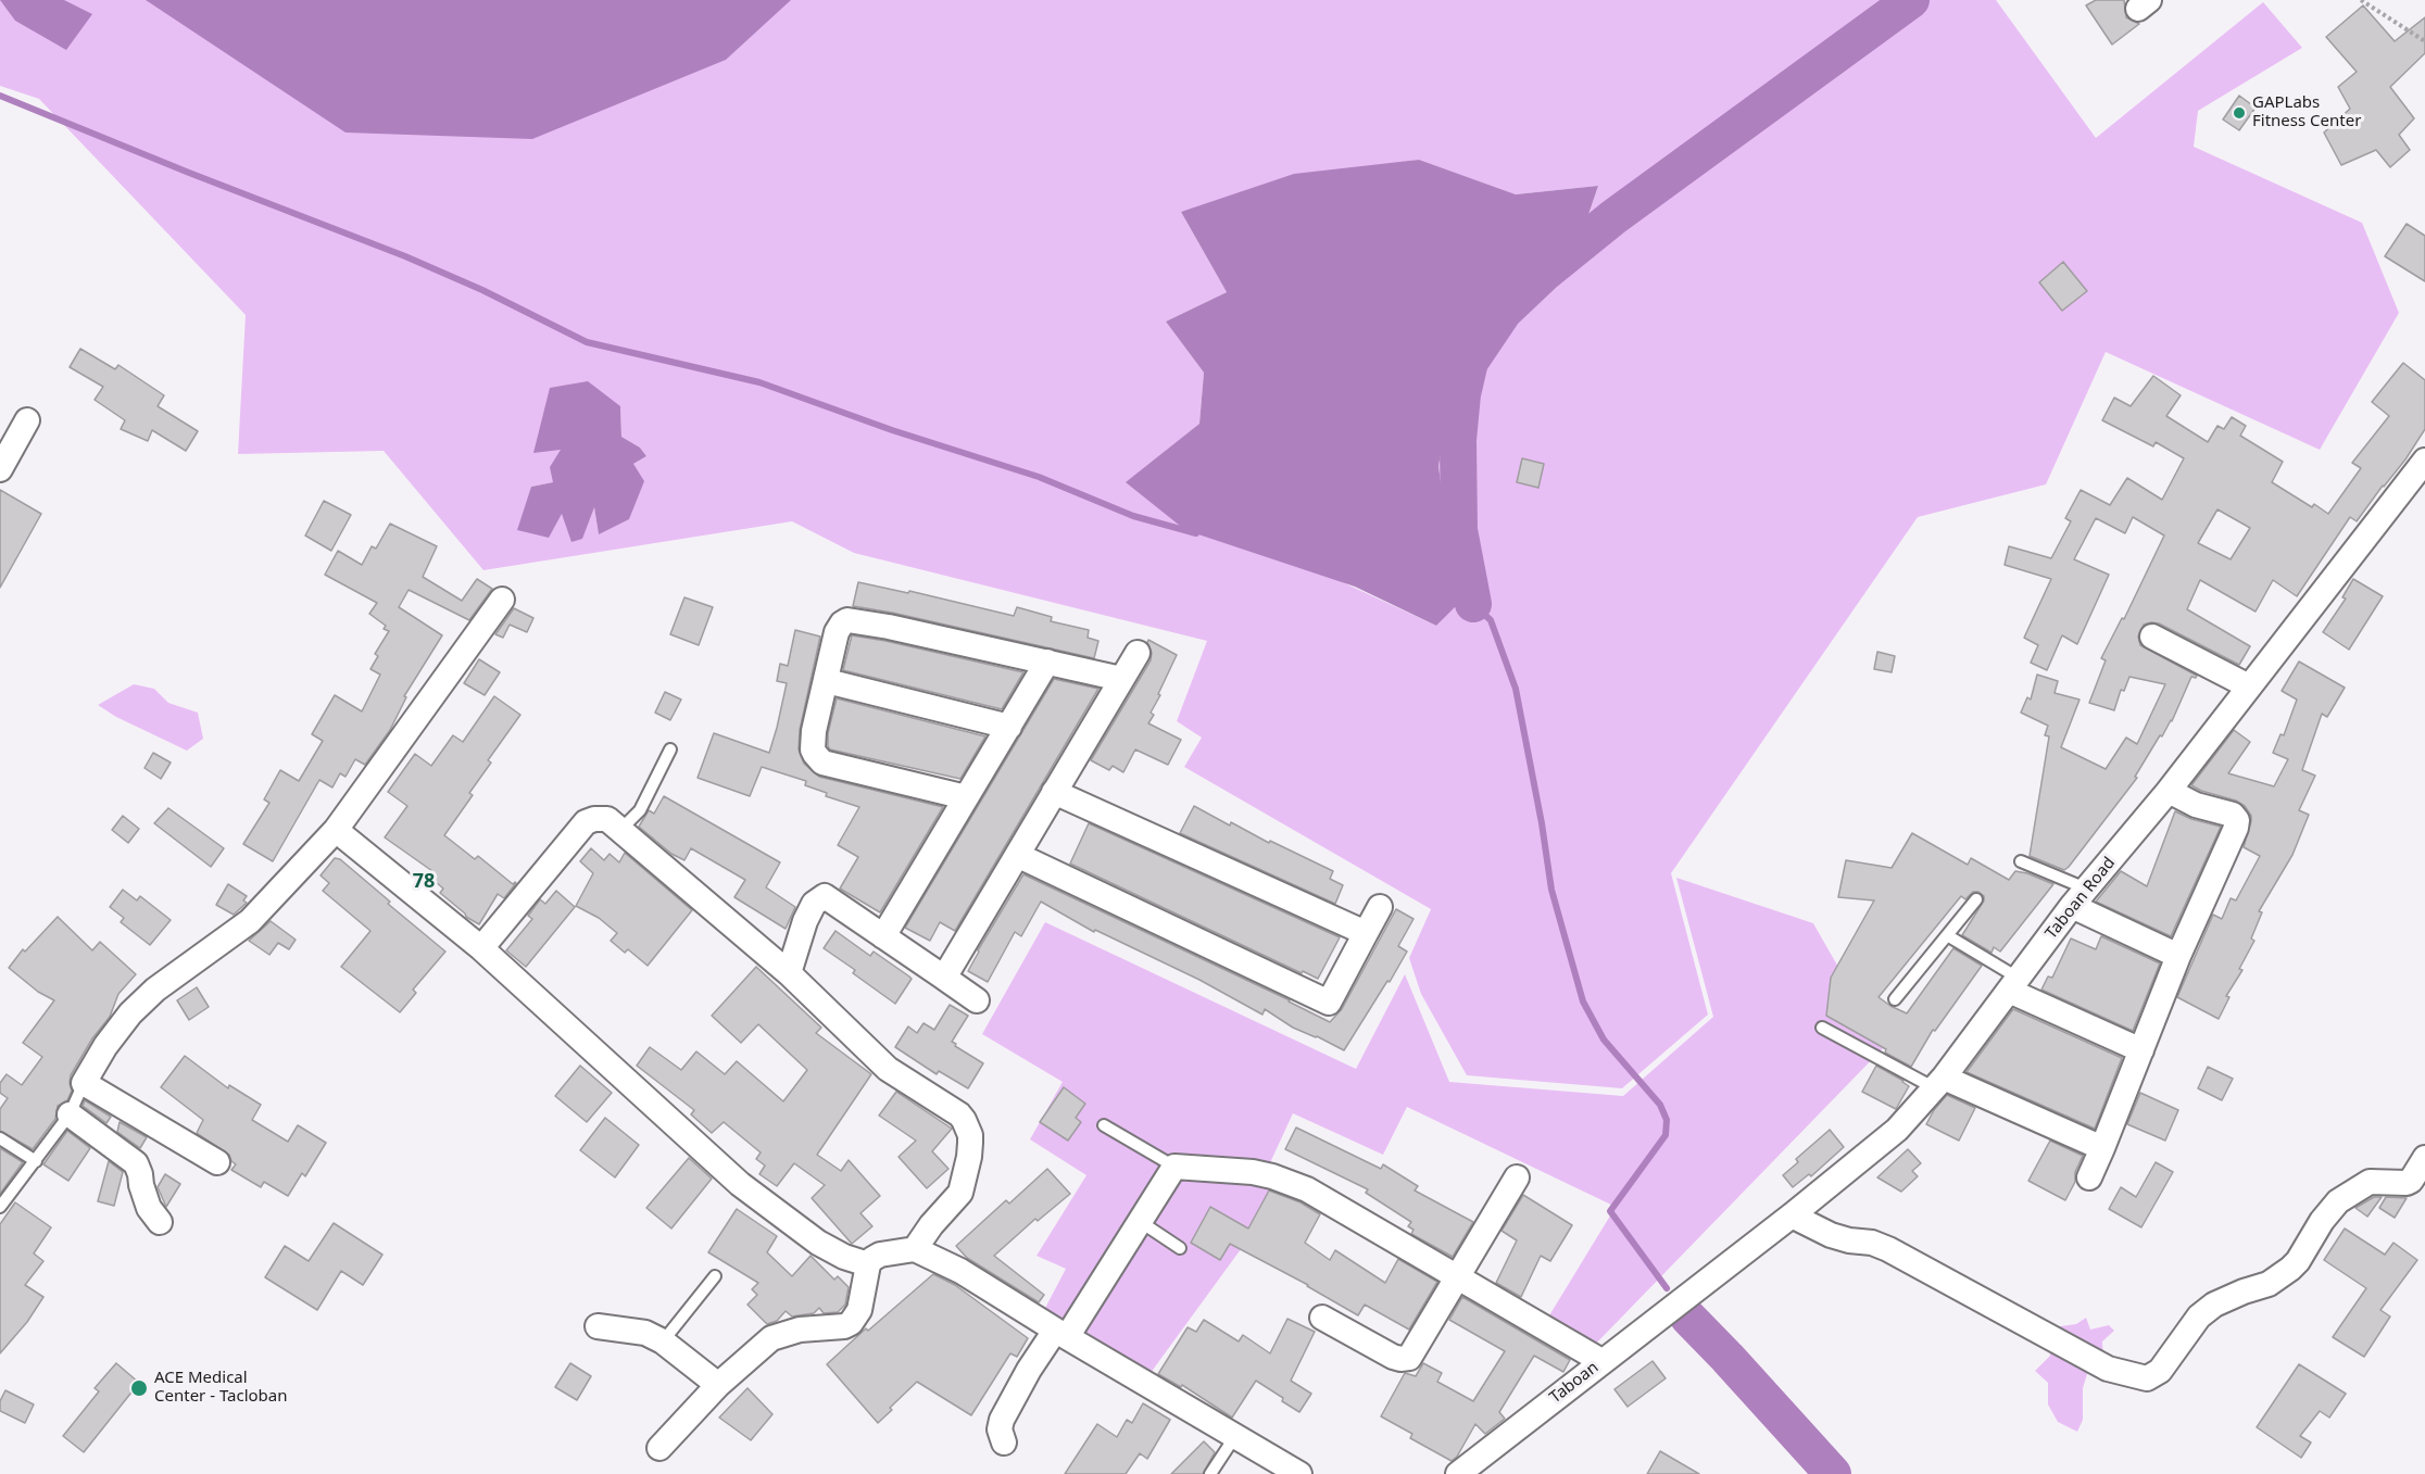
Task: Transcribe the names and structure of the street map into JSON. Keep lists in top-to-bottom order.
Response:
{
  "streets": {
    "street": ["Taboan Road", "Taboan"]
  },
  "crossings": [
    ["Taboan Road", "Taboan"]
  ],
  "districts": ["78"],
  "places": ["GAPLabs Fitness Center", "ACE Medical Center - Tacloban"]
}
